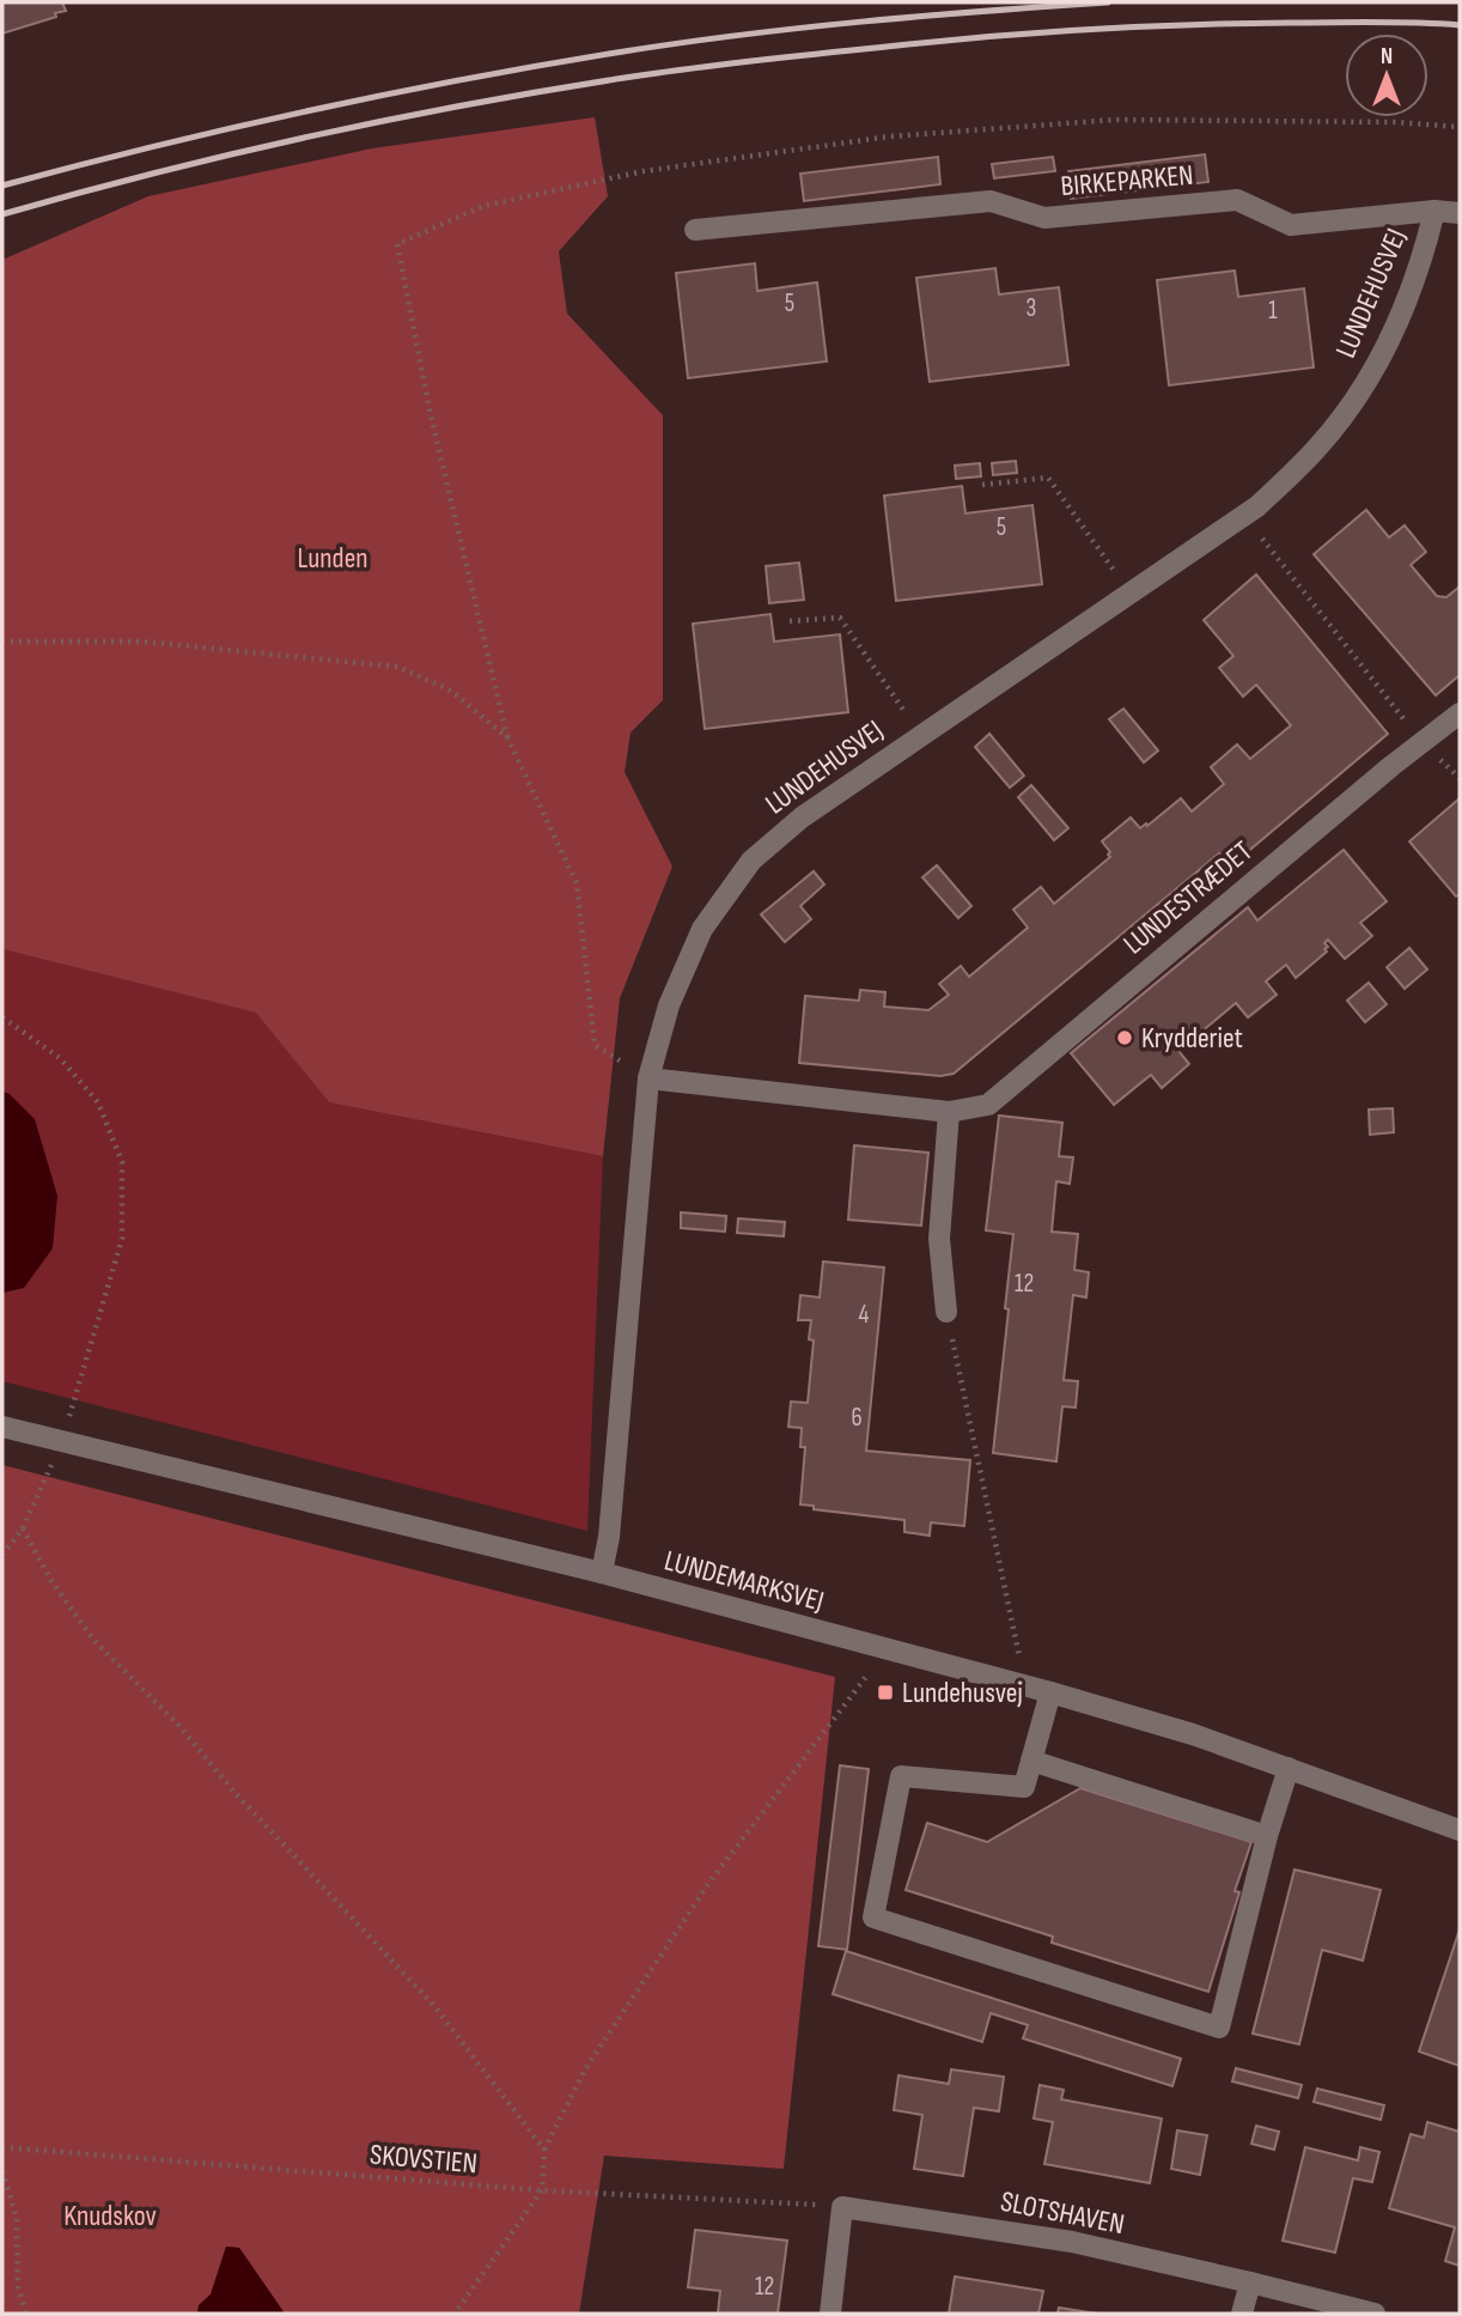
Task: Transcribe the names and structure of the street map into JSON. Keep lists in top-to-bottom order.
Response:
{
  "streets": {
    "street": [
      "BIRKEPARKEN",
      "LUNDEHUSVEJ",
      "LUNDESTRÆDET",
      "LUNDEMARKSVEJ",
      "SLOTSHAVEN"
    ],
    "path": ["SKOVSTIEN"]
  },
  "crossings": [
    ["BIRKEPARKEN", "LUNDEHUSVEJ"],
    ["LUNDEHUSVEJ", "LUNDESTRÆDET"],
    ["LUNDEHUSVEJ", "LUNDEMARKSVEJ"],
    ["SKOVSTIEN", "SLOTSHAVEN"]
  ],
  "parks": ["Lunden", "Knudskov"],
  "places": {
    "other": ["Krydderiet"],
    "transit": ["Lundehusvej"]
  },
  "house_numbers": [
    "5",
    "3",
    "1",
    "5",
    "12",
    "4",
    "6",
    "12"
  ],
  "north": "top"
}
